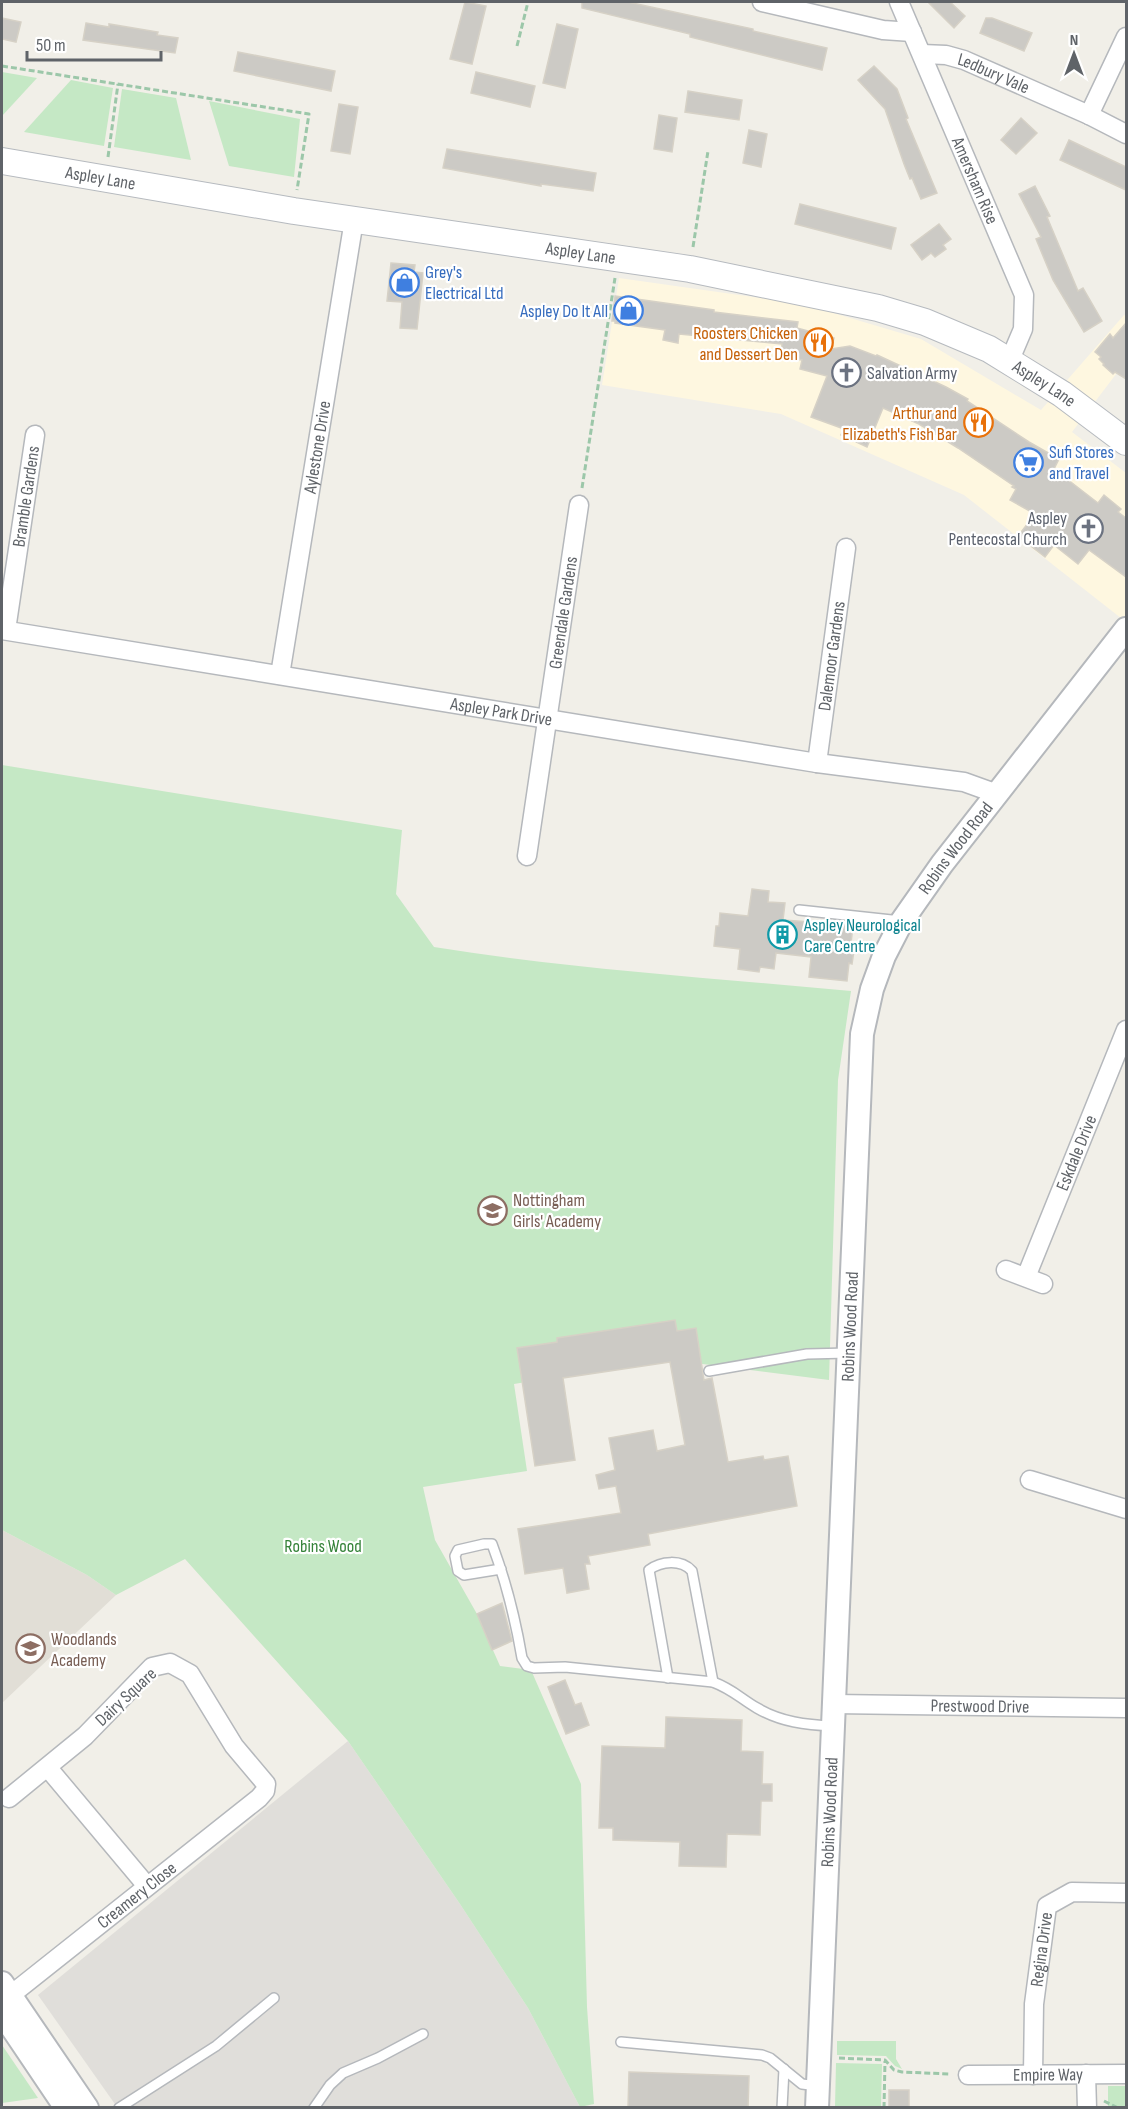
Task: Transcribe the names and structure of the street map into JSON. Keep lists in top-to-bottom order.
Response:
{
  "streets": {
    "main road": ["Aspley Lane"],
    "street": [
      "Ledbury Vale",
      "Amersham Rise",
      "Aylestone Drive",
      "Bramble Gardens",
      "Greendale Gardens",
      "Dalemoor Gardens",
      "Aspley Park Drive",
      "Robins Wood Road",
      "Eskdale Drive",
      "Dairy Square",
      "Prestwood Drive",
      "Creamery Close",
      "Regina Drive",
      "Empire Way"
    ]
  },
  "crossings": [
    ["Ledbury Vale", "Amersham Rise"],
    ["Aspley Lane", "Amersham Rise"],
    ["Aspley Lane", "Aylestone Drive"],
    ["Aylestone Drive", "Aspley Park Drive"],
    ["Bramble Gardens", "Aspley Park Drive"],
    ["Greendale Gardens", "Aspley Park Drive"],
    ["Dalemoor Gardens", "Aspley Park Drive"],
    ["Aspley Park Drive", "Robins Wood Road"],
    ["Robins Wood Road", "Prestwood Drive"],
    ["Dairy Square", "Creamery Close"],
    ["Regina Drive", "Empire Way"]
  ],
  "parks": ["Robins Wood"],
  "places": {
    "shop": ["Grey's Electrical Ltd", "Aspley Do It All"],
    "restaurant": ["Roosters Chicken and Dessert Den", "Arthur and Elizabeth's Fish Bar"],
    "church": ["Salvation Army", "Aspley Pentecostal Church"],
    "supermarket": ["Sufi Stores and Travel"],
    "building": ["Aspley Neurological Care Centre"],
    "school or university": ["Nottingham Girls' Academy", "Woodlands Academy"]
  },
  "scale_bar": "50 m",
  "north": "top"
}
